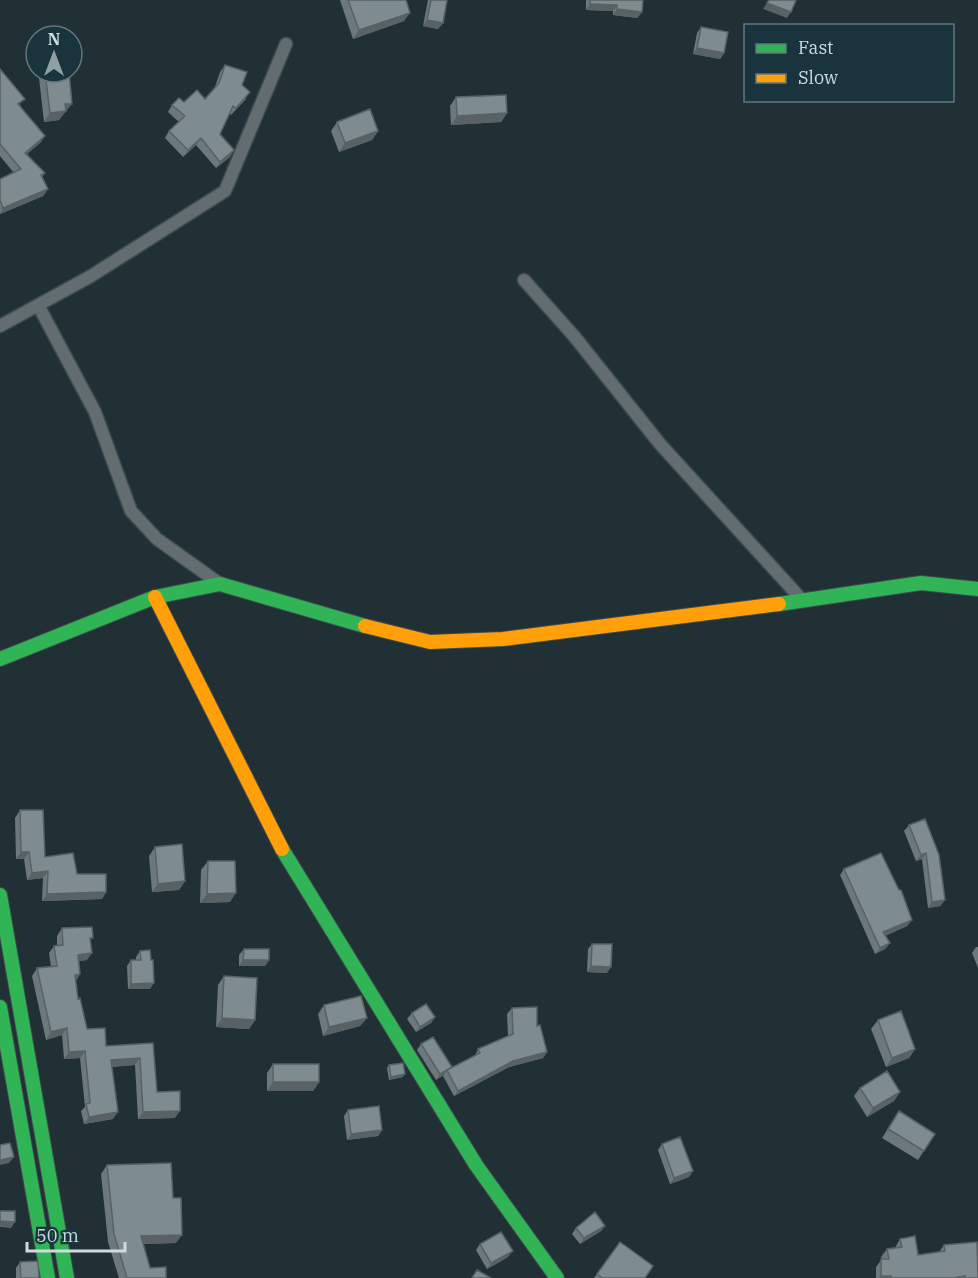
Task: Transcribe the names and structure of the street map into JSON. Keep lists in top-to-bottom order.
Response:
{
  "legend": ["Fast", "Slow"],
  "scale_bar": "50 m",
  "north": "top"
}
